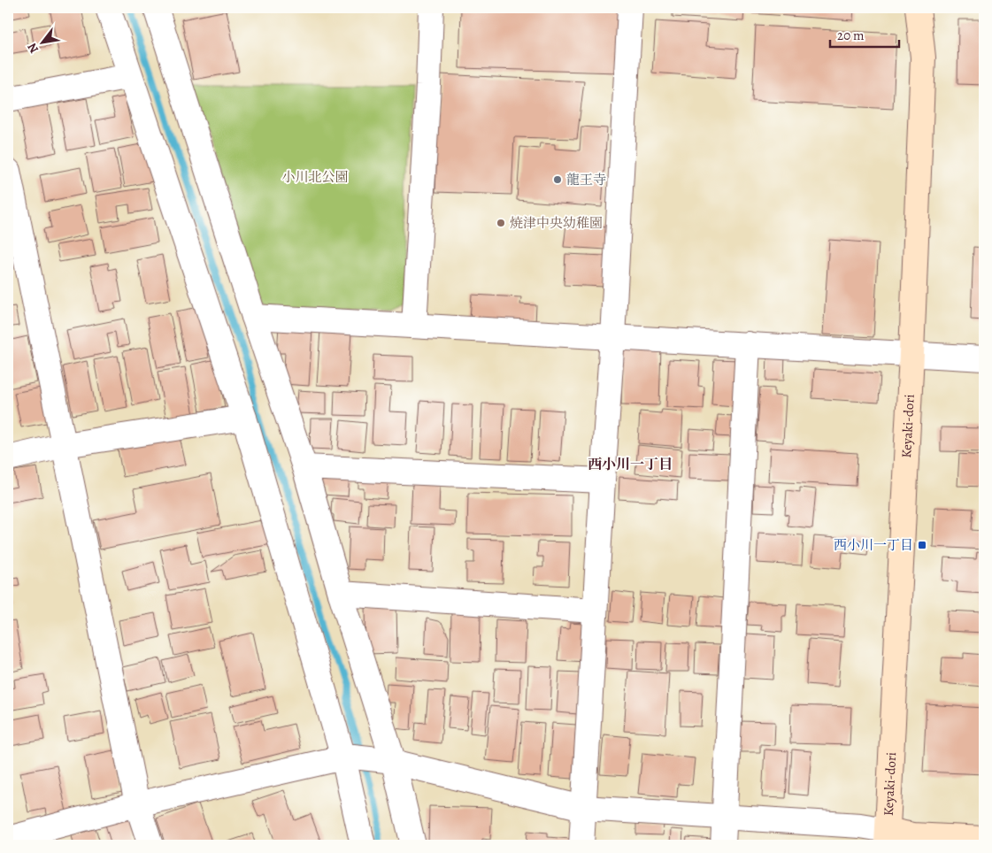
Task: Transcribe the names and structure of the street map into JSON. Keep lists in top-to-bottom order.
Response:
{
  "streets": {
    "street": ["Keyaki-dori"]
  },
  "districts": ["西小川一丁目"],
  "parks": ["小川北公園"],
  "places": {
    "other": ["龍王寺", "焼津中央幼稚園"],
    "transit": ["西小川一丁目"]
  },
  "scale_bar": "20 m",
  "north": "bottom left"
}
